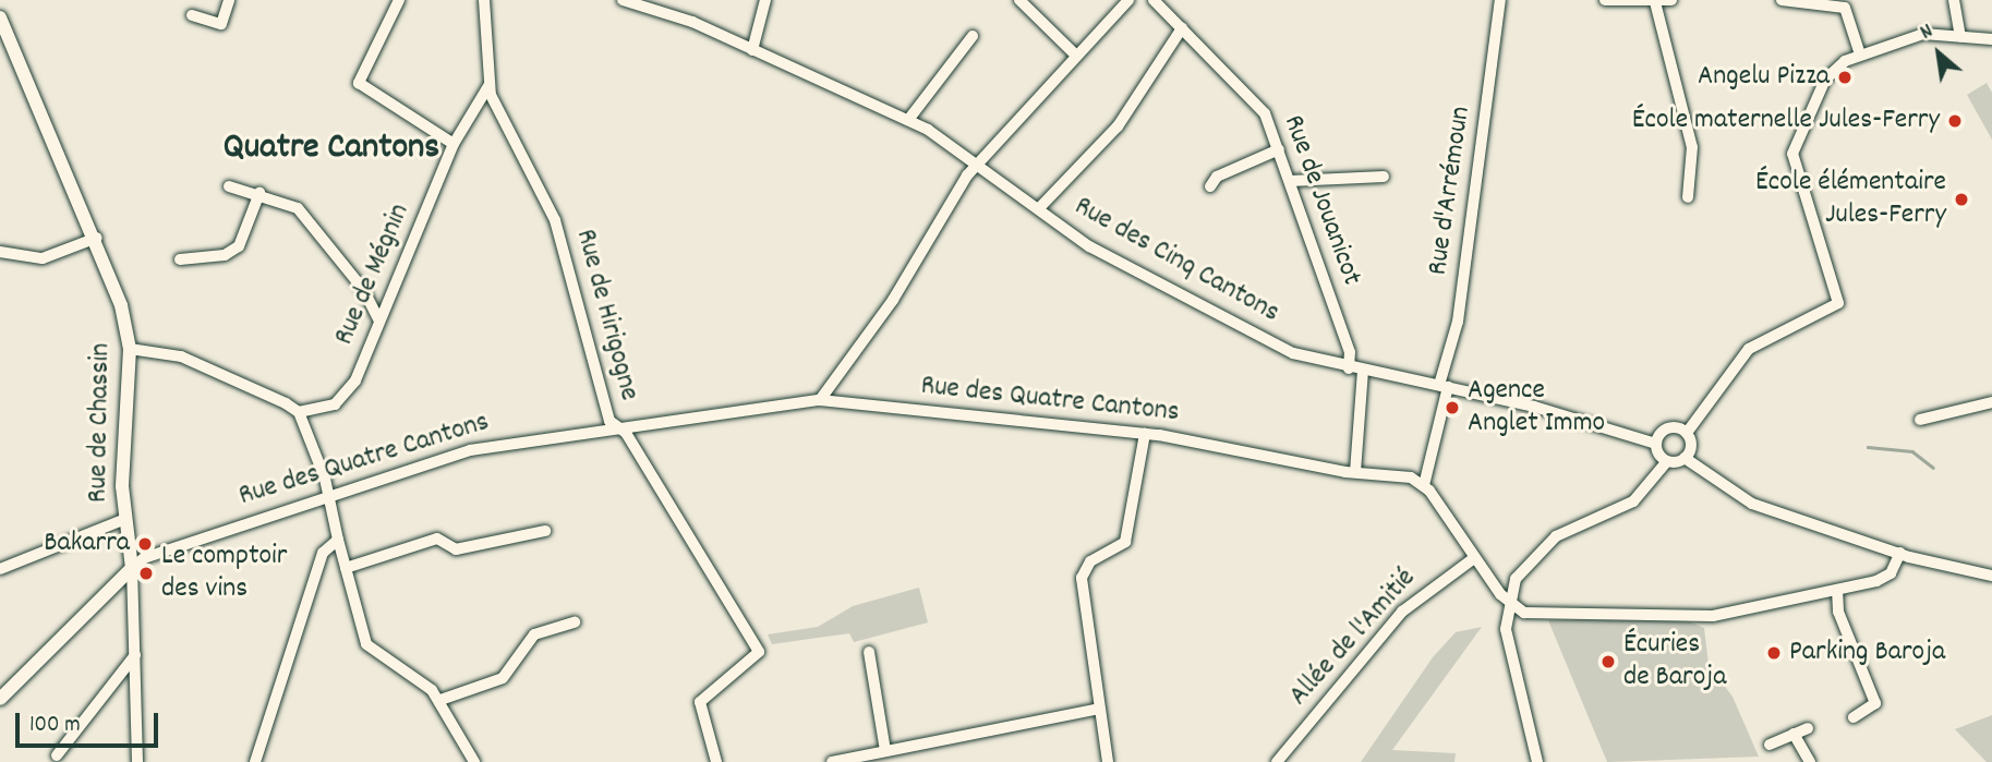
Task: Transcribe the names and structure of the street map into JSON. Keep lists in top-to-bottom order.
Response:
{
  "streets": {
    "main road": ["Rue de Chassin"],
    "street": [
      "Rue d'Arrémoun",
      "Rue de Jouanicot",
      "Rue des Cinq Cantons",
      "Rue de Mégnin",
      "Rue de Hirigogne",
      "Rue des Quatre Cantons",
      "Allée de l'Amitié"
    ]
  },
  "crossings": [
    ["Rue d'Arrémoun", "Rue des Cinq Cantons"],
    ["Rue d'Arrémoun", "Rue des Quatre Cantons"],
    ["Rue de Jouanicot", "Rue des Cinq Cantons"],
    ["Rue de Mégnin", "Rue de Hirigogne"],
    ["Rue de Hirigogne", "Rue des Quatre Cantons"],
    ["Rue des Quatre Cantons", "Rue de Chassin"]
  ],
  "districts": ["Quatre Cantons"],
  "places": [
    "Angelu Pizza",
    "École maternelle Jules-Ferry",
    "École élémentaire Jules-Ferry",
    "Agence Anglet Immo",
    "Bakarra",
    "Le comptoir des vins",
    "Parking Baroja",
    "Écuries de Baroja"
  ],
  "scale_bar": "100 m",
  "north": "top left"
}
